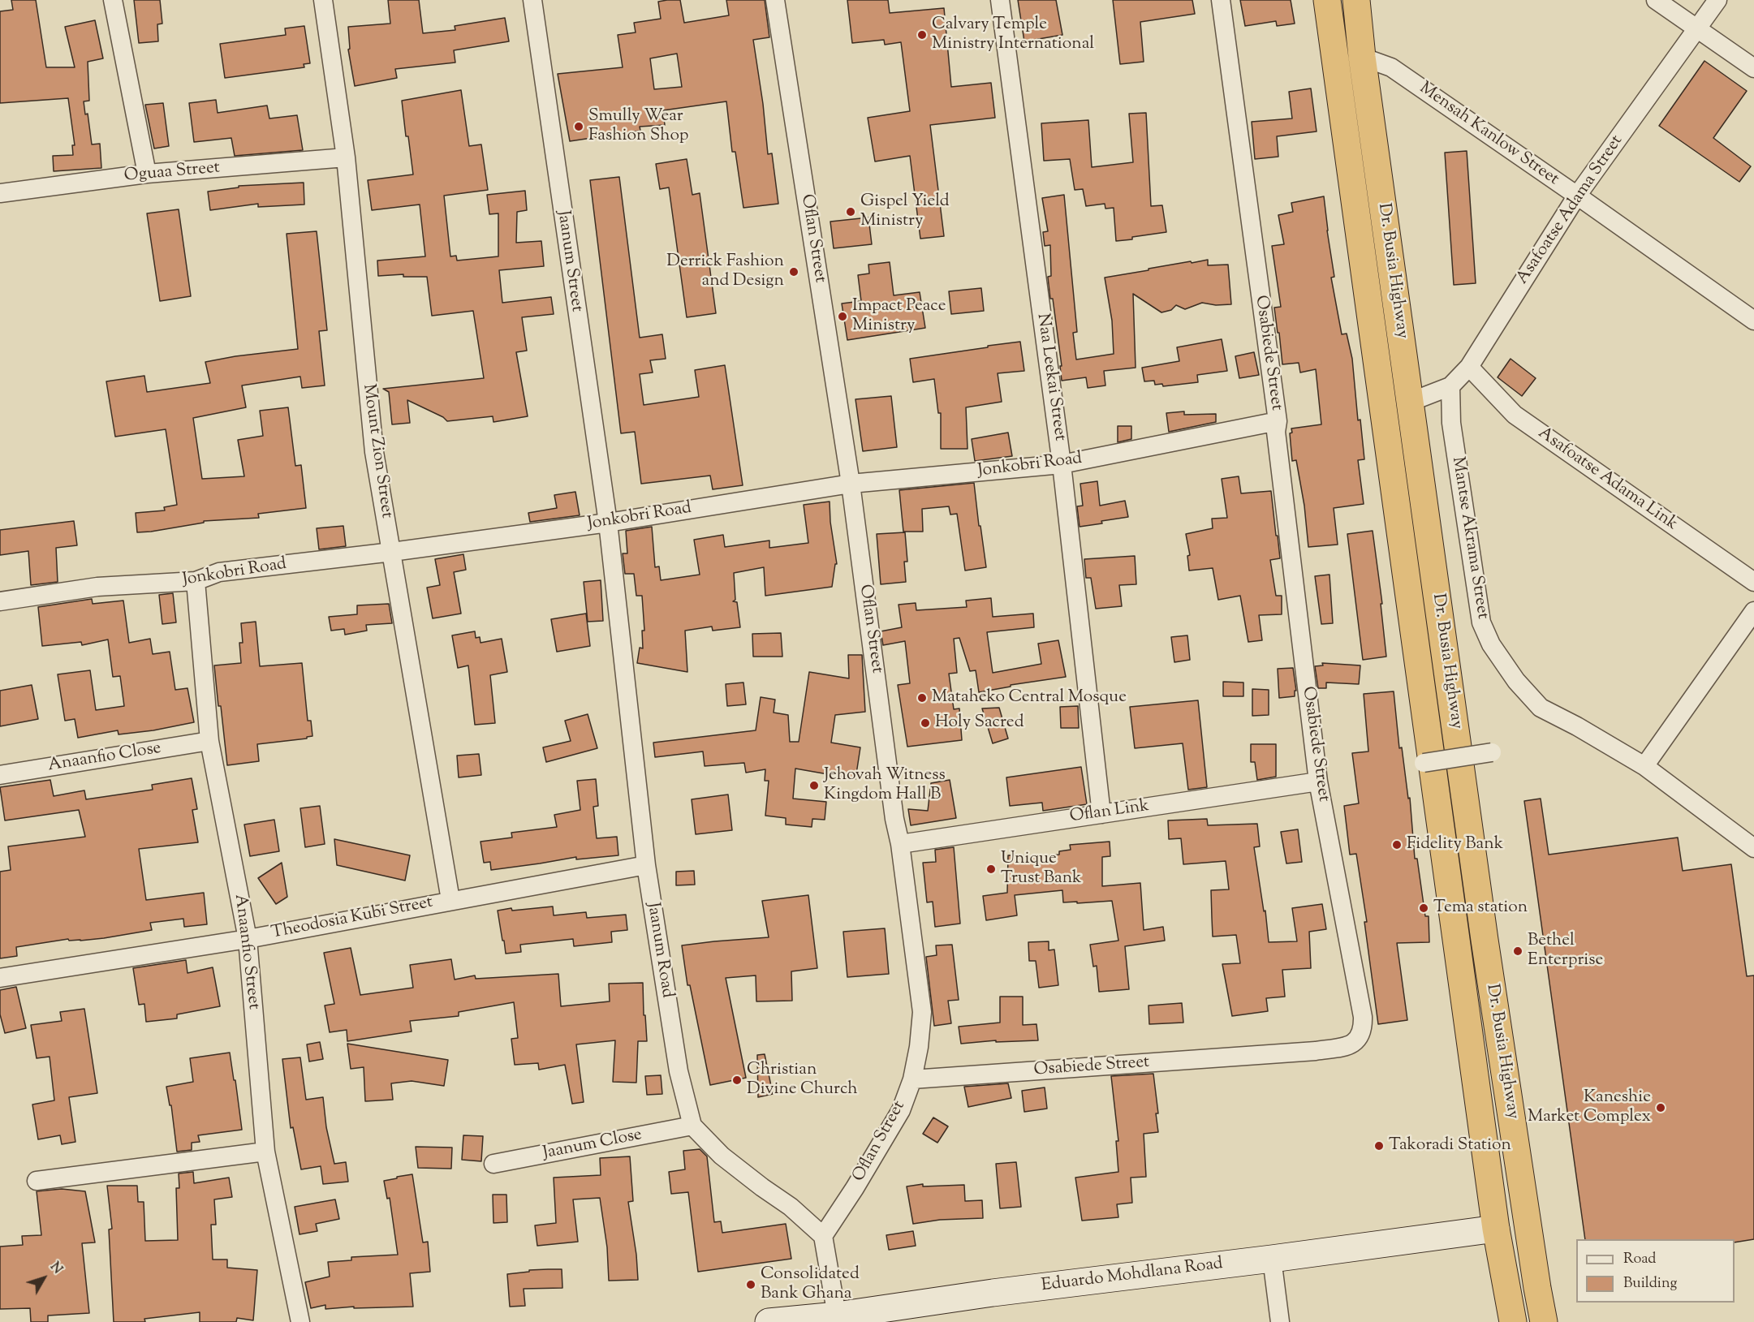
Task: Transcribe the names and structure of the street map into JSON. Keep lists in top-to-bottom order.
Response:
{
  "streets": {
    "highway": ["Dr. Busia Highway"],
    "main road": ["Eduardo Mohdlana Road"],
    "street": [
      "Mensah Kanlow Street",
      "Oguaa Street",
      "Asafoatse Adama Street",
      "Oflan Street",
      "Jaanum Street",
      "Osabiede Street",
      "Naa Leekai Street",
      "Mount Zion Street",
      "Jonkobri Road",
      "Asafoatse Adama Link",
      "Mantse Akrama Street",
      "Anaanfio Close",
      "Oflan Link",
      "Theodosia Kubi Street",
      "Jaanum Road",
      "Anaanfio Street",
      "Jaanum Close"
    ]
  },
  "crossings": [
    ["Mensah Kanlow Street", "Asafoatse Adama Street"],
    ["Mensah Kanlow Street", "Dr. Busia Highway"],
    ["Oguaa Street", "Mount Zion Street"],
    ["Asafoatse Adama Street", "Dr. Busia Highway"],
    ["Asafoatse Adama Street", "Asafoatse Adama Link"],
    ["Asafoatse Adama Street", "Mantse Akrama Street"],
    ["Oflan Street", "Osabiede Street"],
    ["Oflan Street", "Jonkobri Road"],
    ["Oflan Street", "Oflan Link"],
    ["Oflan Street", "Jaanum Road"],
    ["Jaanum Street", "Jonkobri Road"],
    ["Jaanum Street", "Jaanum Road"],
    ["Dr. Busia Highway", "Eduardo Mohdlana Road"],
    ["Osabiede Street", "Jonkobri Road"],
    ["Osabiede Street", "Oflan Link"],
    ["Naa Leekai Street", "Jonkobri Road"],
    ["Naa Leekai Street", "Oflan Link"],
    ["Mount Zion Street", "Jonkobri Road"],
    ["Mount Zion Street", "Theodosia Kubi Street"],
    ["Jonkobri Road", "Jaanum Road"],
    ["Jonkobri Road", "Anaanfio Street"],
    ["Anaanfio Close", "Anaanfio Street"],
    ["Theodosia Kubi Street", "Jaanum Road"],
    ["Theodosia Kubi Street", "Anaanfio Street"],
    ["Jaanum Road", "Jaanum Close"]
  ],
  "places": [
    "Calvary Temple Ministry International",
    "Smully Wear Fashion Shop",
    "Gispel Yield Ministry",
    "Derrick Fashion and Design",
    "Impact Peace Ministry",
    "Mataheko Central Mosque",
    "Holy Sacred",
    "Jehovah Witness Kingdom Hall B",
    "Fidelity Bank",
    "Unique Trust Bank",
    "Tema station",
    "Bethel Enterprise",
    "Christian Divine Church",
    "Kaneshie Market Complex",
    "Takoradi Station",
    "Consolidated Bank Ghana"
  ],
  "legend": ["Road", "Building"],
  "north": "top right"
}
